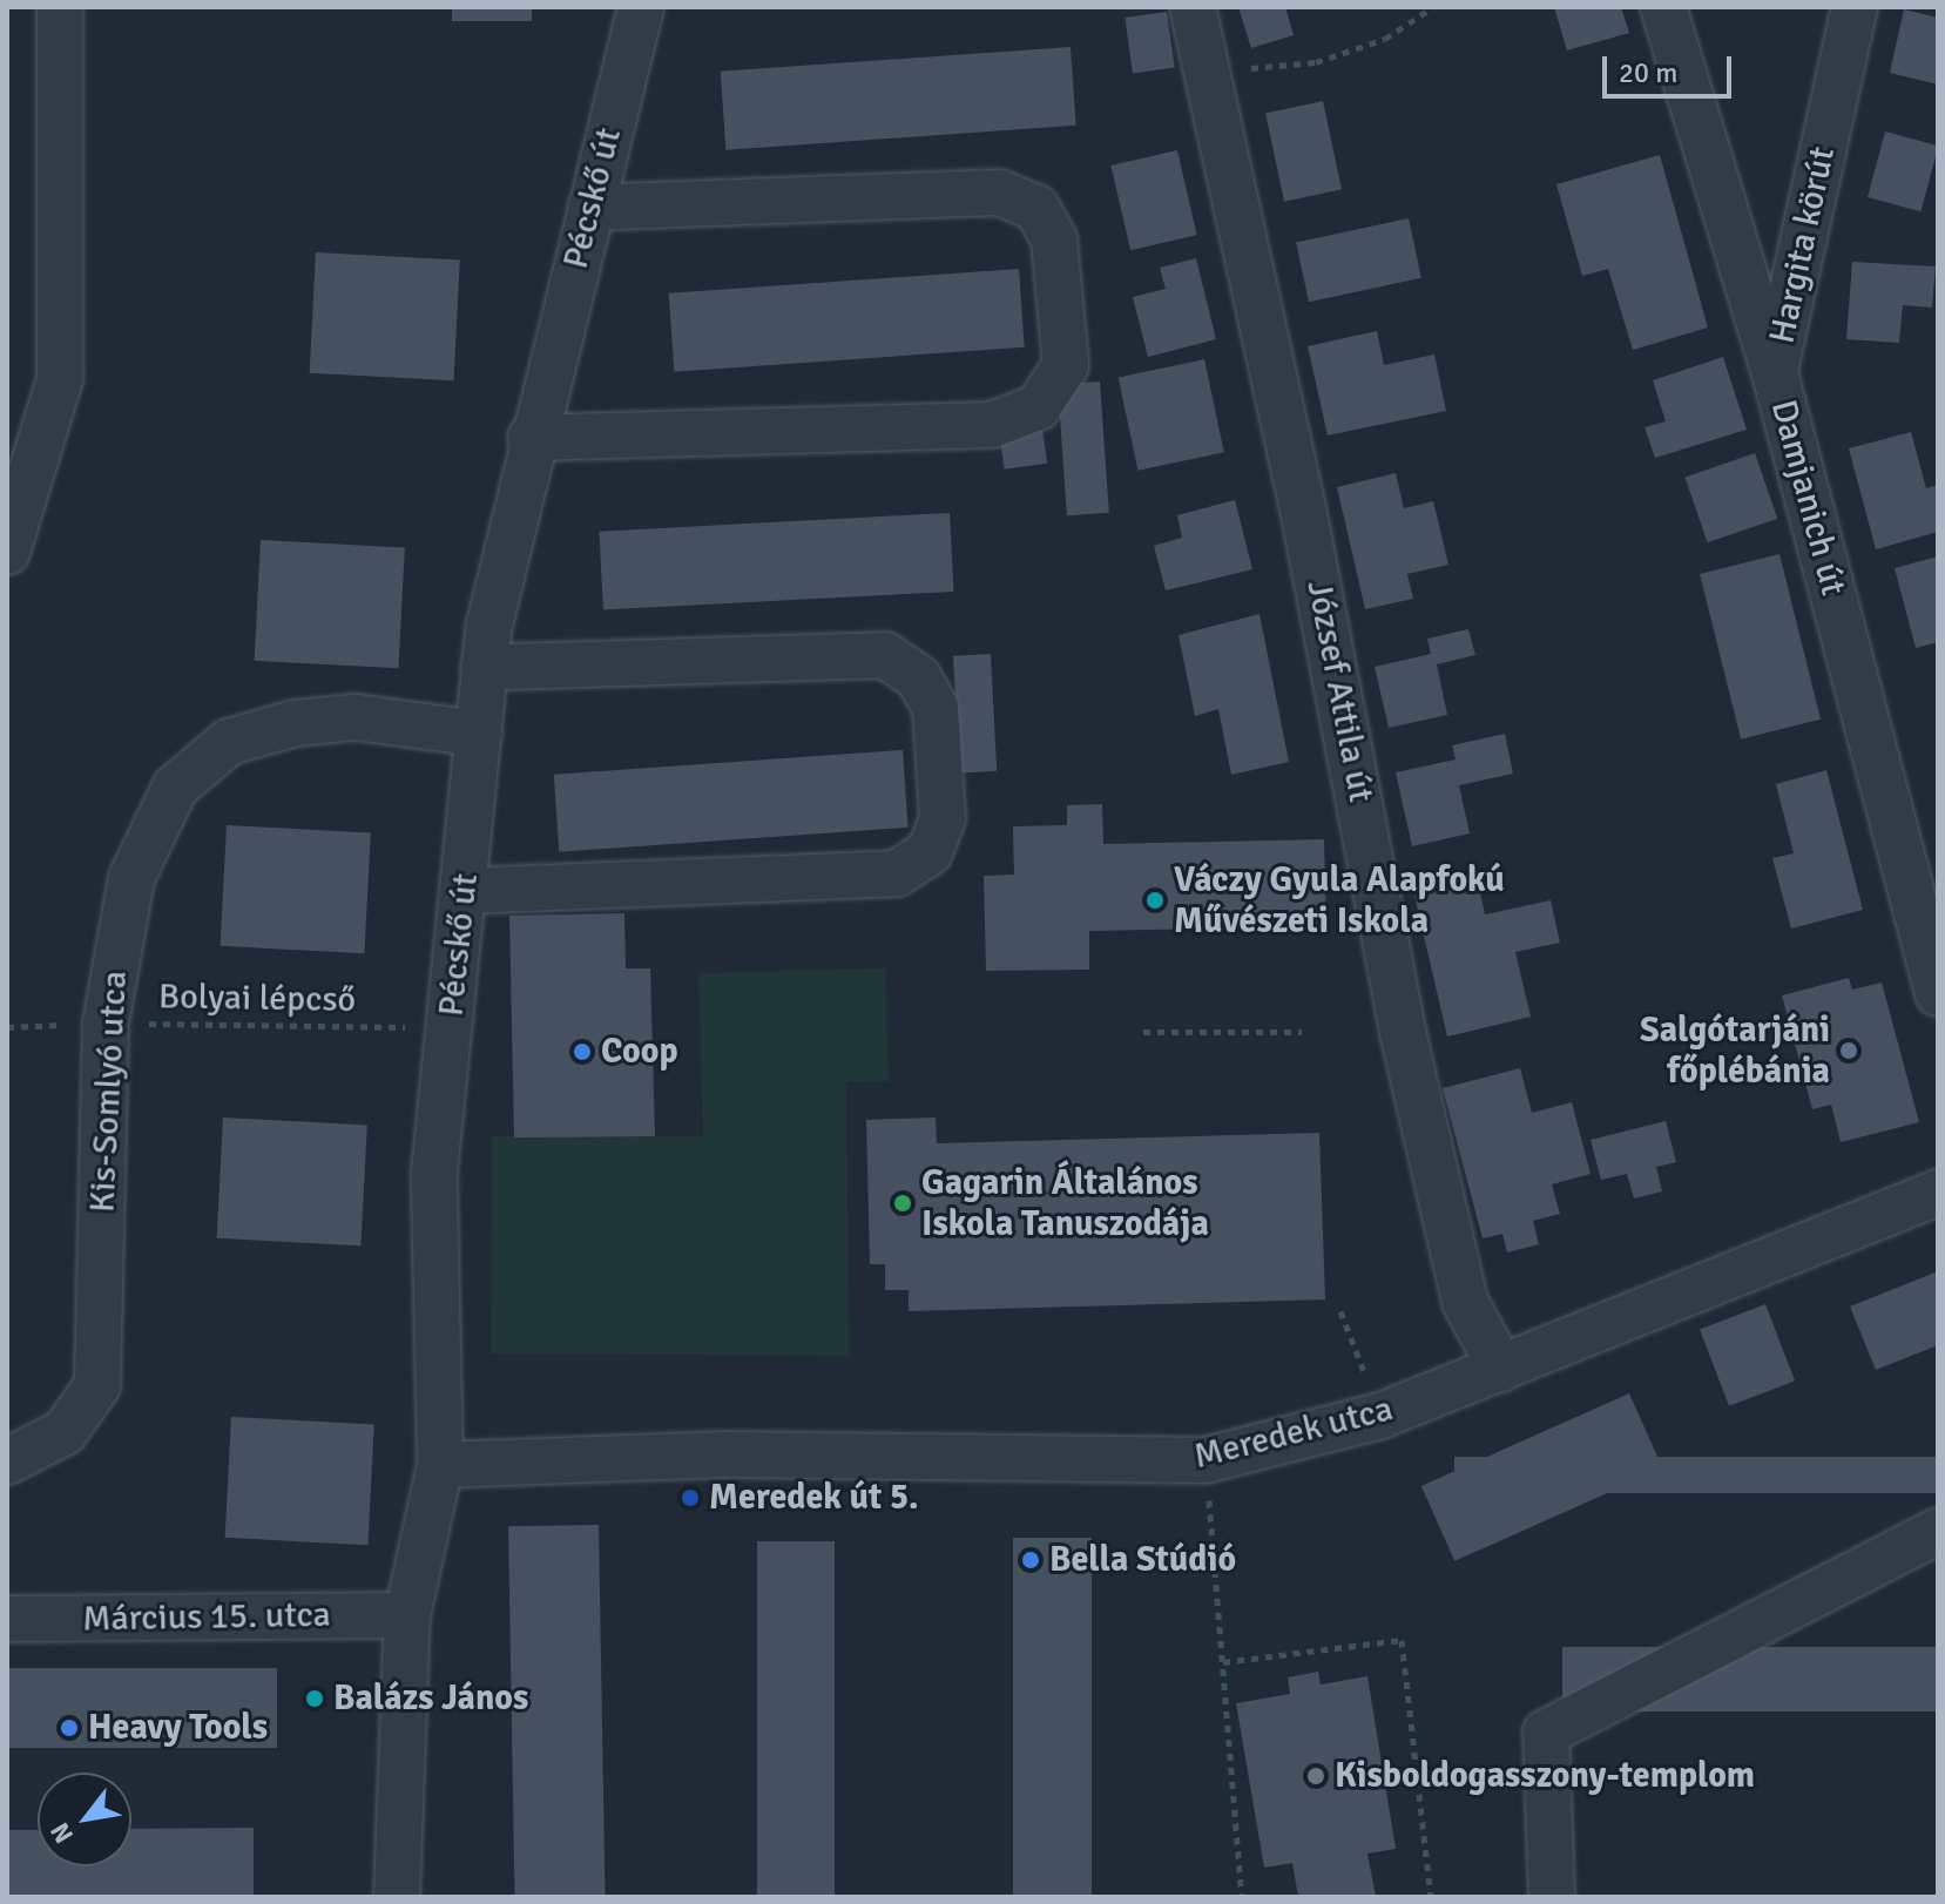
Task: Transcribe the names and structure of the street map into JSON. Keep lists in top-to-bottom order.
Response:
{
  "streets": {
    "street": [
      "Pécskő út",
      "Hargita körút",
      "Damjanich út",
      "József Attila út",
      "Kis-Somlyó utca",
      "Meredek utca",
      "Március 15. utca"
    ],
    "path": ["Bolyai lépcső"]
  },
  "crossings": [
    ["Pécskő út", "Bolyai lépcső"],
    ["Pécskő út", "Kis-Somlyó utca"],
    ["Pécskő út", "Meredek utca"],
    ["Pécskő út", "Március 15. utca"],
    ["Hargita körút", "Damjanich út"],
    ["József Attila út", "Meredek utca"],
    ["Bolyai lépcső", "Kis-Somlyó utca"]
  ],
  "places": [
    "Váczy Gyula Alapfokú Művészeti Iskola",
    "Salgótarjáni főplébánia",
    "Coop",
    "Gagarin Általános Iskola Tanuszodája",
    "Meredek út 5.",
    "Bella Stúdió",
    "Balázs János",
    "Heavy Tools",
    "Kisboldogasszony-templom"
  ],
  "scale_bar": "20 m",
  "north": "bottom left"
}
